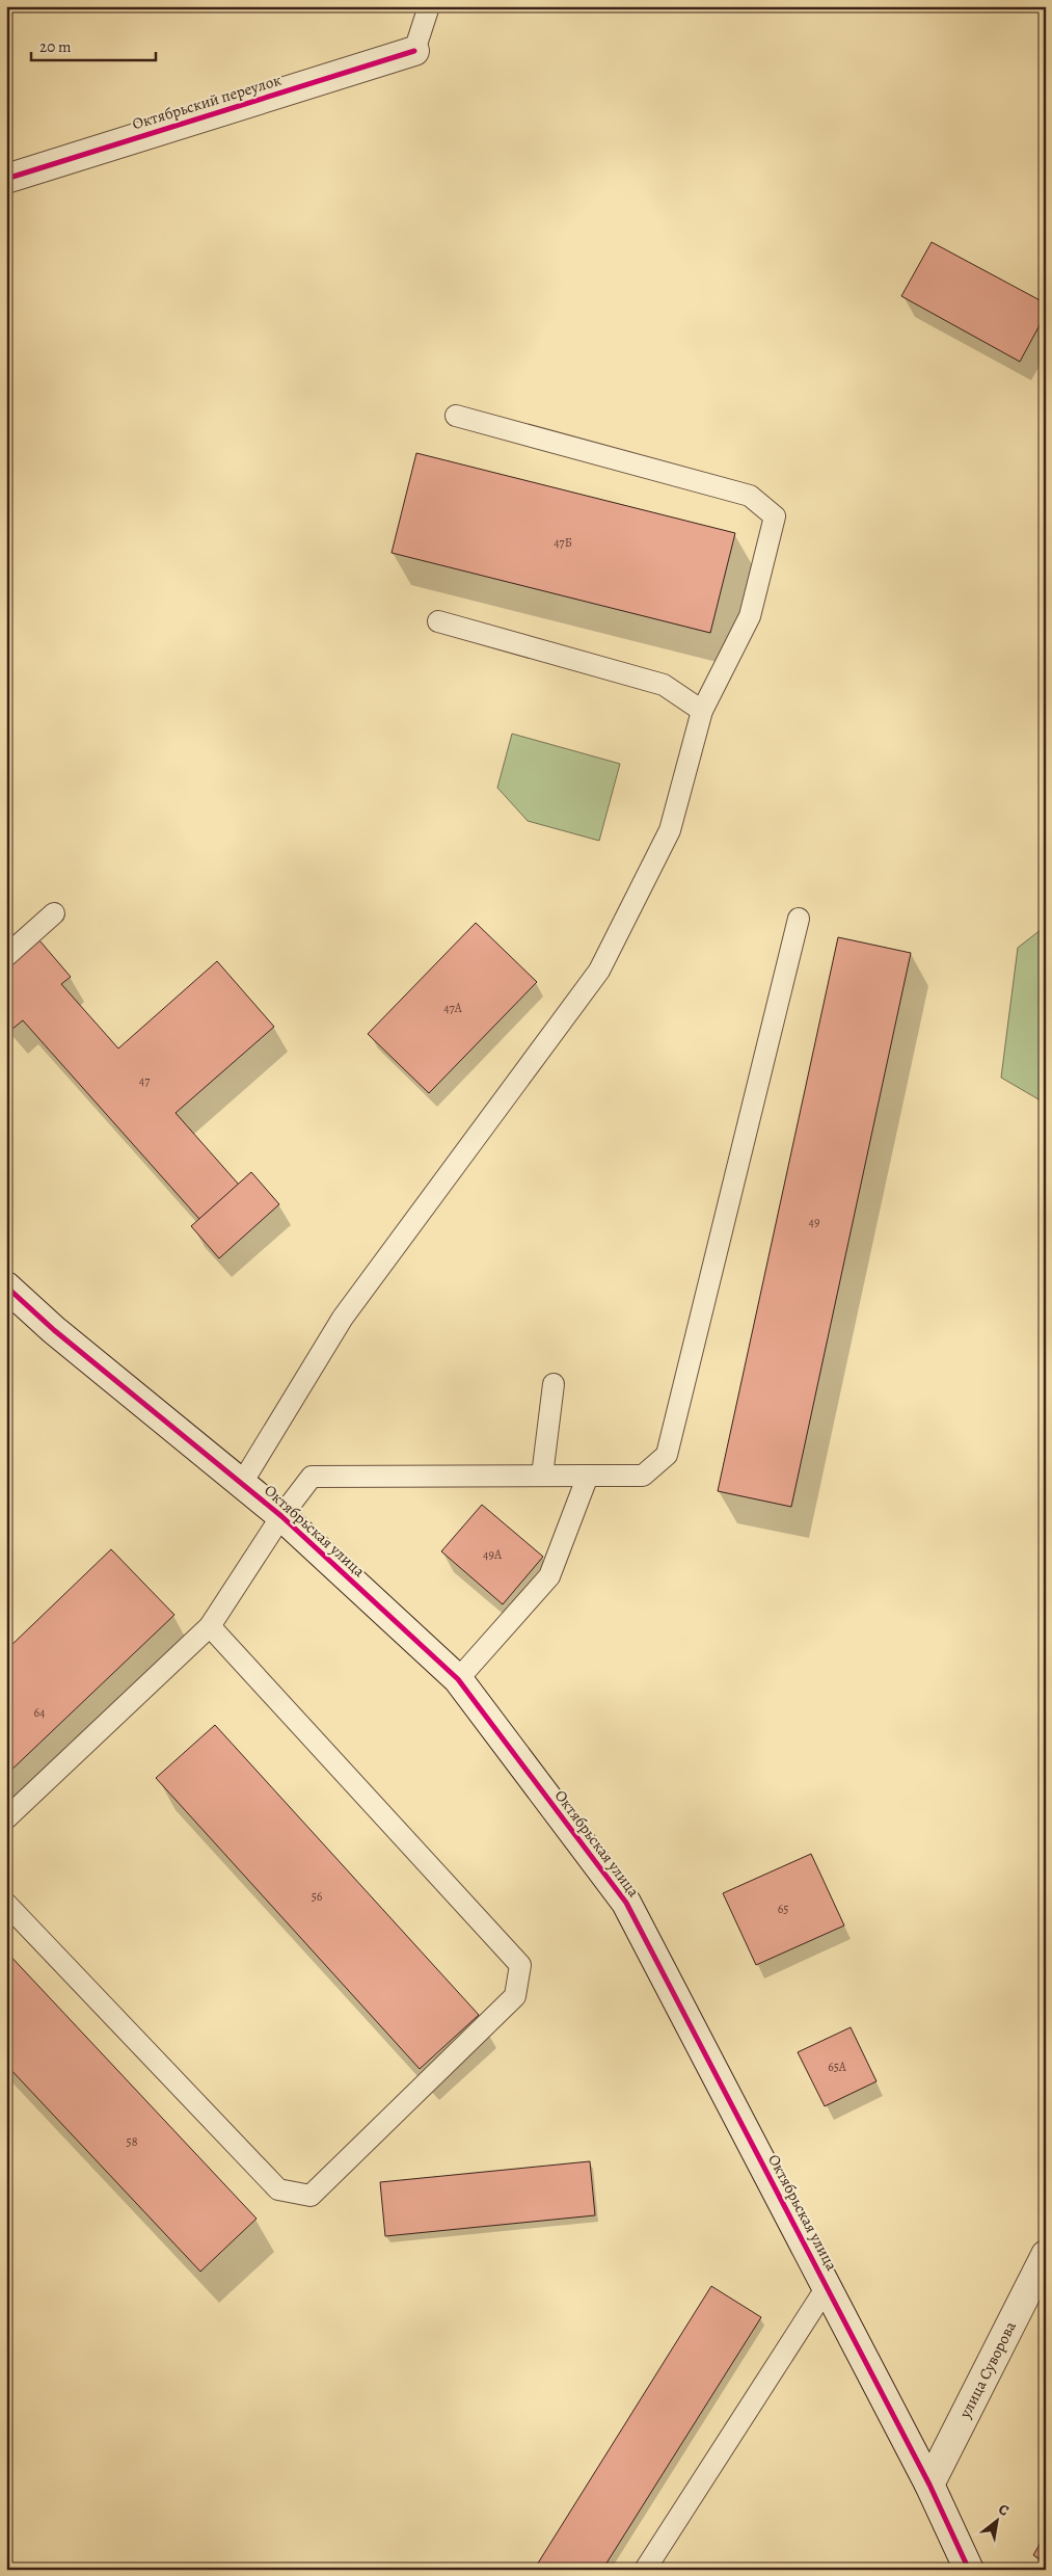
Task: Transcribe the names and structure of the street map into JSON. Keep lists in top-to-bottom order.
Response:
{
  "streets": {
    "street": ["Октябрьский переулок", "Октябрьская улица", "улица Суворова"]
  },
  "crossings": [
    ["Октябрьская улица", "улица Суворова"]
  ],
  "house_numbers": [
    "47Б",
    "47А",
    "47",
    "49",
    "49А",
    "64",
    "56",
    "65",
    "65А",
    "58"
  ],
  "scale_bar": "20 m",
  "north": "top right"
}
